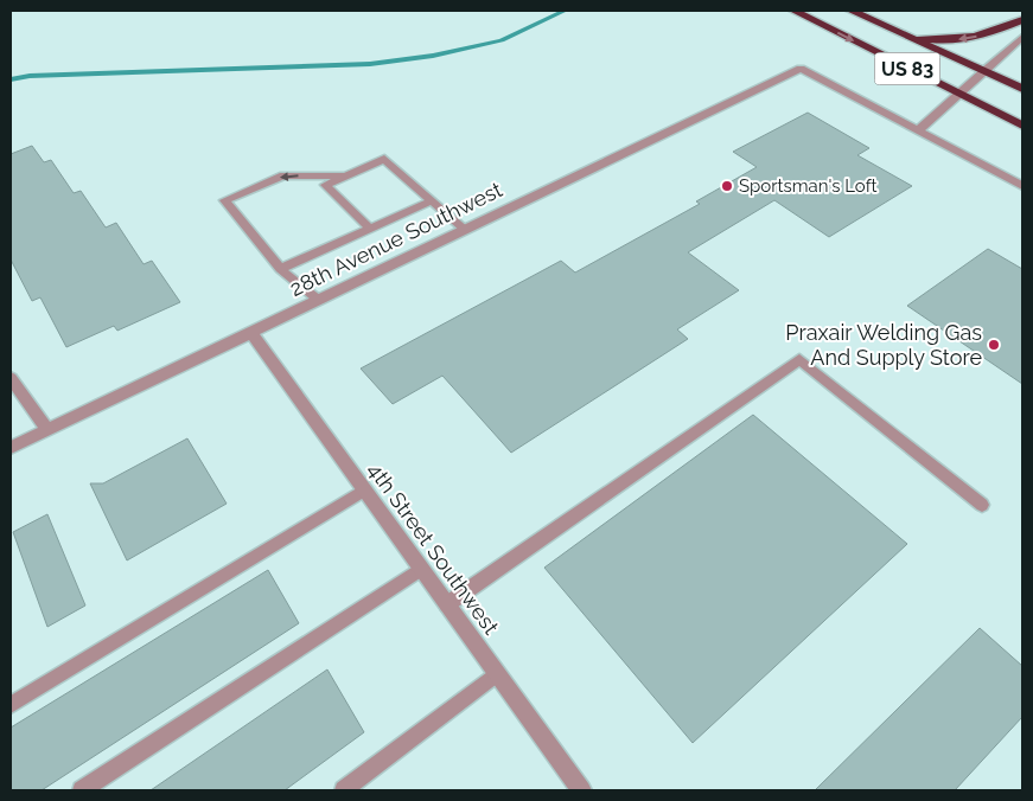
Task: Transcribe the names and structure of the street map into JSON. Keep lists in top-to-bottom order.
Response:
{
  "streets": {
    "highway": ["US 83"],
    "street": ["28th Avenue Southwest", "4th Street Southwest"]
  },
  "crossings": [
    ["28th Avenue Southwest", "4th Street Southwest"]
  ],
  "places": ["Sportsman's Loft", "Praxair Welding Gas And Supply Store"]
}
